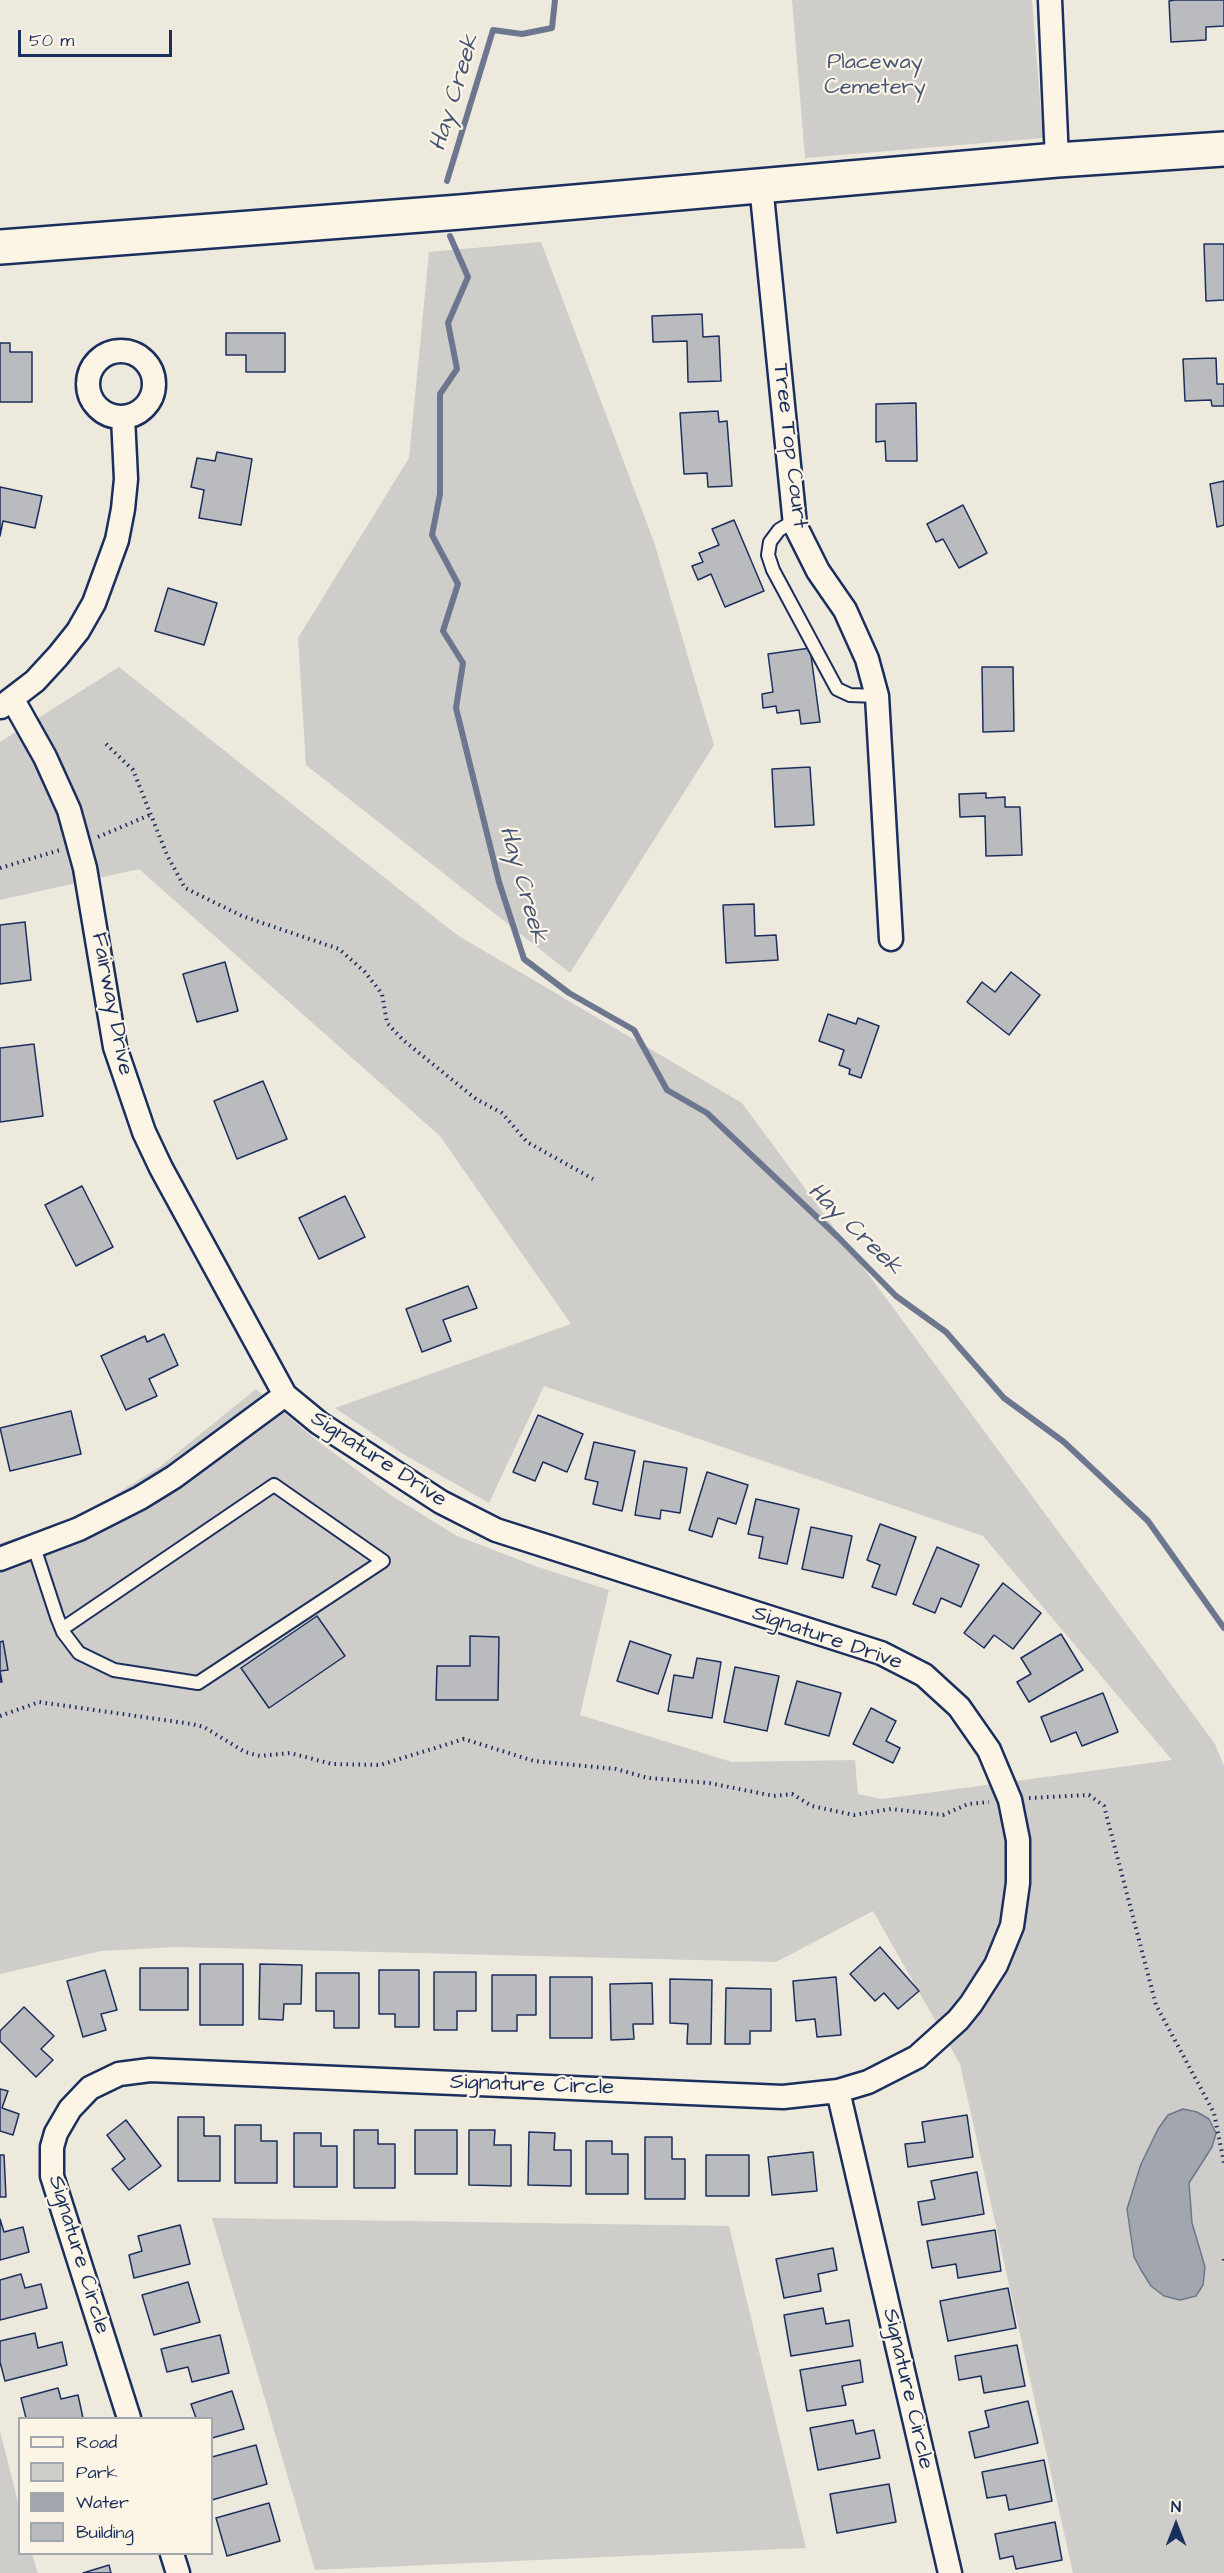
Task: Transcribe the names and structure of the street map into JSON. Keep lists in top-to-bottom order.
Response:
{
  "streets": {
    "street": [
      "Tree Top Court",
      "Fairway Drive",
      "Signature Drive",
      "Signature Circle"
    ]
  },
  "crossings": [
    ["Fairway Drive", "Signature Drive"],
    ["Signature Drive", "Signature Circle"]
  ],
  "water": ["Hay Creek"],
  "parks": ["Placeway Cemetery"],
  "legend": [
    "Road",
    "Park",
    "Water",
    "Building"
  ],
  "scale_bar": "50 m",
  "north": "top"
}
